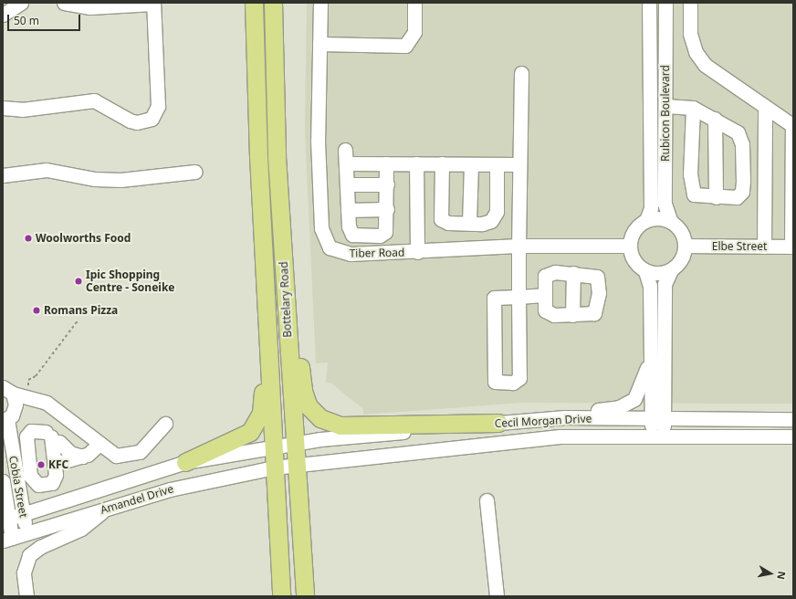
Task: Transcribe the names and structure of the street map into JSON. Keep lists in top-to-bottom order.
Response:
{
  "streets": {
    "main road": ["Bottelary Road"],
    "street": [
      "Rubicon Boulevard",
      "Elbe Street",
      "Tiber Road",
      "Cecil Morgan Drive",
      "Cobia Street",
      "Amandel Drive"
    ]
  },
  "crossings": [
    ["Rubicon Boulevard", "Elbe Street"],
    ["Rubicon Boulevard", "Tiber Road"],
    ["Elbe Street", "Tiber Road"],
    ["Bottelary Road", "Cecil Morgan Drive"],
    ["Bottelary Road", "Amandel Drive"],
    ["Cecil Morgan Drive", "Amandel Drive"],
    ["Cobia Street", "Amandel Drive"]
  ],
  "places": [
    "Woolworths Food",
    "Ipic Shopping Centre - Soneike",
    "Romans Pizza",
    "KFC"
  ],
  "scale_bar": "50 m",
  "north": "right"
}
